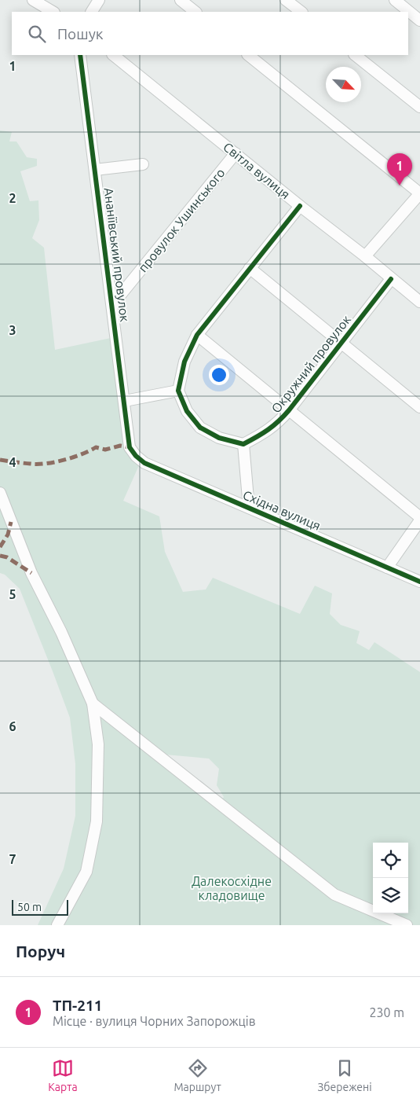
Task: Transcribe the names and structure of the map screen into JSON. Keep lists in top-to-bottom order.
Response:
{
  "streets": {
    "street": [
      "Світла вулиця",
      "провулок Ушинського",
      "Ананіївський провулок",
      "Окружний провулок",
      "Східна вулиця"
    ]
  },
  "crossings": [
    ["Світла вулиця", "провулок Ушинського"],
    ["Світла вулиця", "Окружний провулок"],
    ["провулок Ушинського", "Ананіївський провулок"],
    ["Ананіївський провулок", "Східна вулиця"]
  ],
  "parks": ["Далекосхідне кладовище"],
  "scale_bar": "50 m",
  "north": "bottom right",
  "page": {
    "search": "Пошук",
    "pins": "1",
    "scale": "50 m",
    "heading": "Поруч",
    "list": [
      {
        "mark": "1",
        "name": "ТП-211",
        "note": "Місце · вулиця Чорних Запорожців",
        "value": "230 m"
      }
    ],
    "nav": ["Карта", "Маршрут", "Збережені"]
  },
  "grid": {
    "rows": [
      "1",
      "2",
      "3",
      "4",
      "5",
      "6",
      "7"
    ]
  }
}
